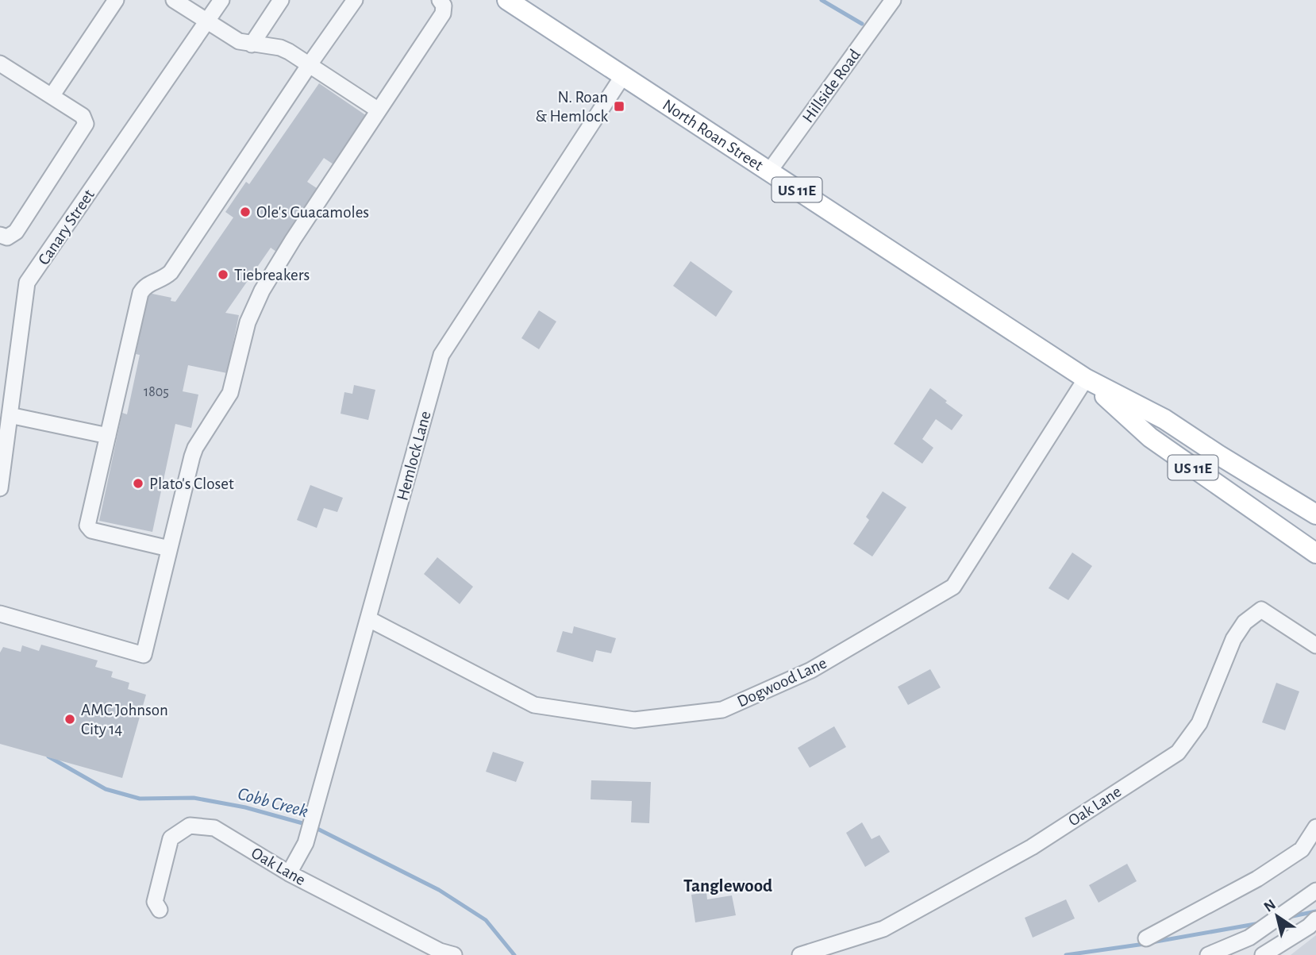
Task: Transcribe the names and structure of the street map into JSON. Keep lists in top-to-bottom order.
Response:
{
  "streets": {
    "main road": ["North Roan Street", "US 11E"],
    "street": [
      "Hillside Road",
      "Canary Street",
      "Hemlock Lane",
      "Dogwood Lane",
      "Oak Lane"
    ]
  },
  "crossings": [
    ["Hillside Road", "North Roan Street"],
    ["North Roan Street", "Hemlock Lane"],
    ["North Roan Street", "Dogwood Lane"],
    ["Hemlock Lane", "Dogwood Lane"],
    ["Hemlock Lane", "Oak Lane"]
  ],
  "districts": ["Tanglewood"],
  "water": ["Cobb Creek"],
  "places": {
    "transit": ["N. Roan & Hemlock"],
    "other": [
      "Ole's Guacamoles",
      "Tiebreakers",
      "Plato's Closet",
      "AMC Johnson City 14"
    ]
  },
  "house_numbers": ["1805"],
  "north": "top left"
}
